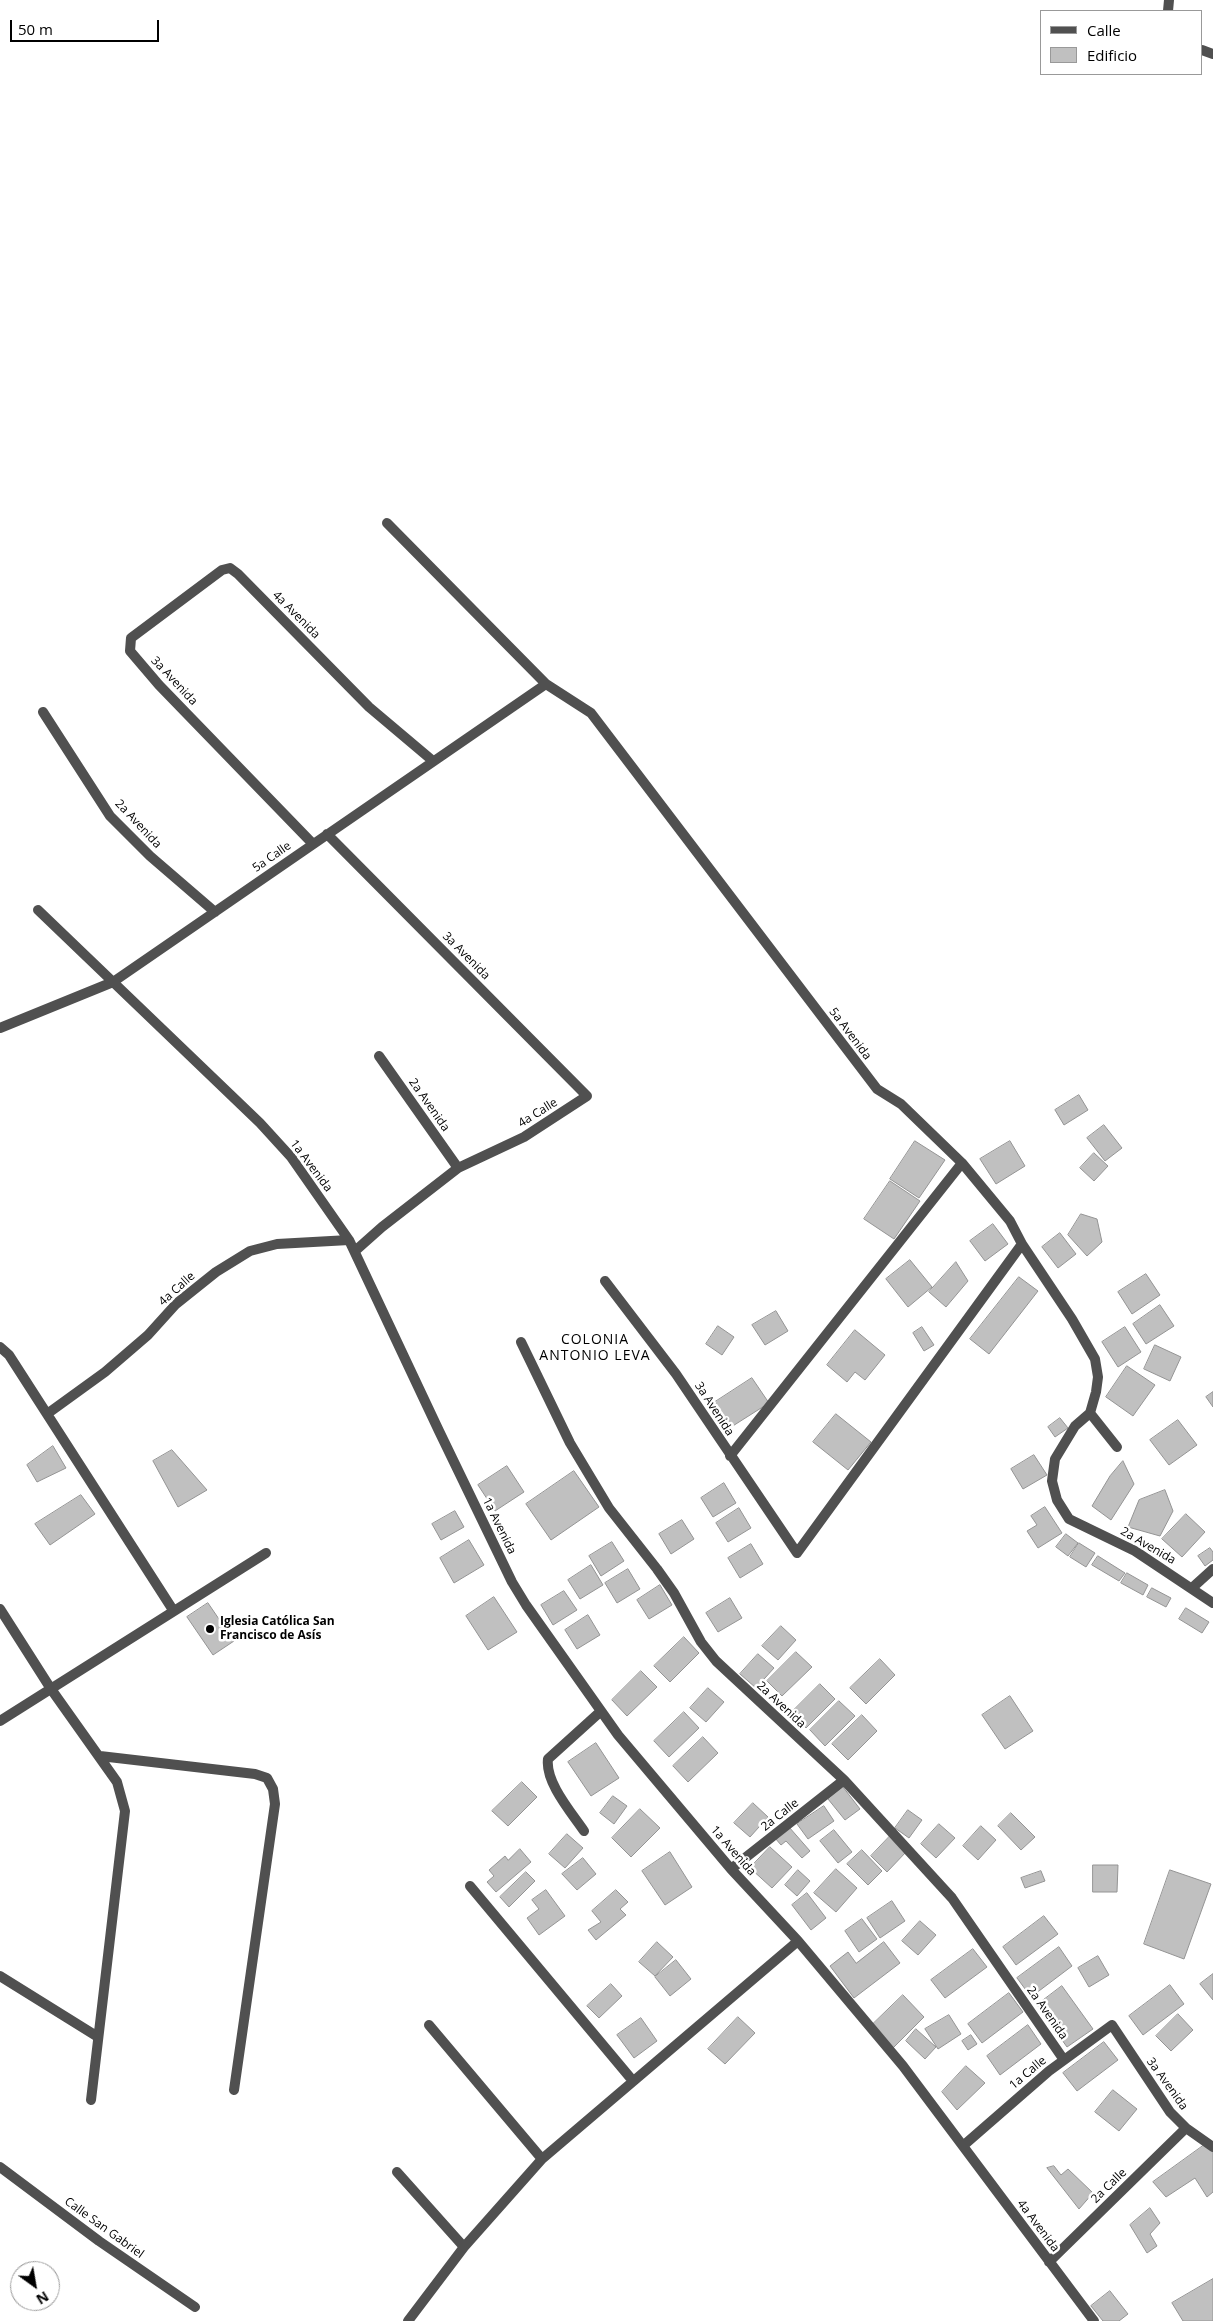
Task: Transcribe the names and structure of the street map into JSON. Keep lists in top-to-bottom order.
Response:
{
  "streets": {
    "street": [
      "4a Avenida",
      "3a Avenida",
      "2a Avenida",
      "5a Calle",
      "5a Avenida",
      "4a Calle",
      "1a Avenida",
      "2a Calle",
      "1a Calle",
      "Calle San Gabriel"
    ]
  },
  "crossings": [
    ["4a Avenida", "3a Avenida"],
    ["4a Avenida", "5a Calle"],
    ["4a Avenida", "1a Avenida"],
    ["4a Avenida", "2a Calle"],
    ["4a Avenida", "1a Calle"],
    ["3a Avenida", "5a Calle"],
    ["3a Avenida", "5a Avenida"],
    ["3a Avenida", "4a Calle"],
    ["3a Avenida", "2a Calle"],
    ["3a Avenida", "1a Calle"],
    ["2a Avenida", "5a Calle"],
    ["2a Avenida", "5a Avenida"],
    ["2a Avenida", "4a Calle"],
    ["2a Avenida", "2a Calle"],
    ["2a Avenida", "1a Calle"],
    ["5a Calle", "5a Avenida"],
    ["5a Calle", "1a Avenida"],
    ["4a Calle", "1a Avenida"],
    ["1a Avenida", "2a Calle"],
    ["1a Avenida", "1a Calle"]
  ],
  "districts": ["COLONIA ANTONIO LEVA"],
  "places": ["Iglesia Católica San Francisco de Asís"],
  "legend": ["Calle", "Edificio"],
  "scale_bar": "50 m",
  "north": "bottom right"
}
